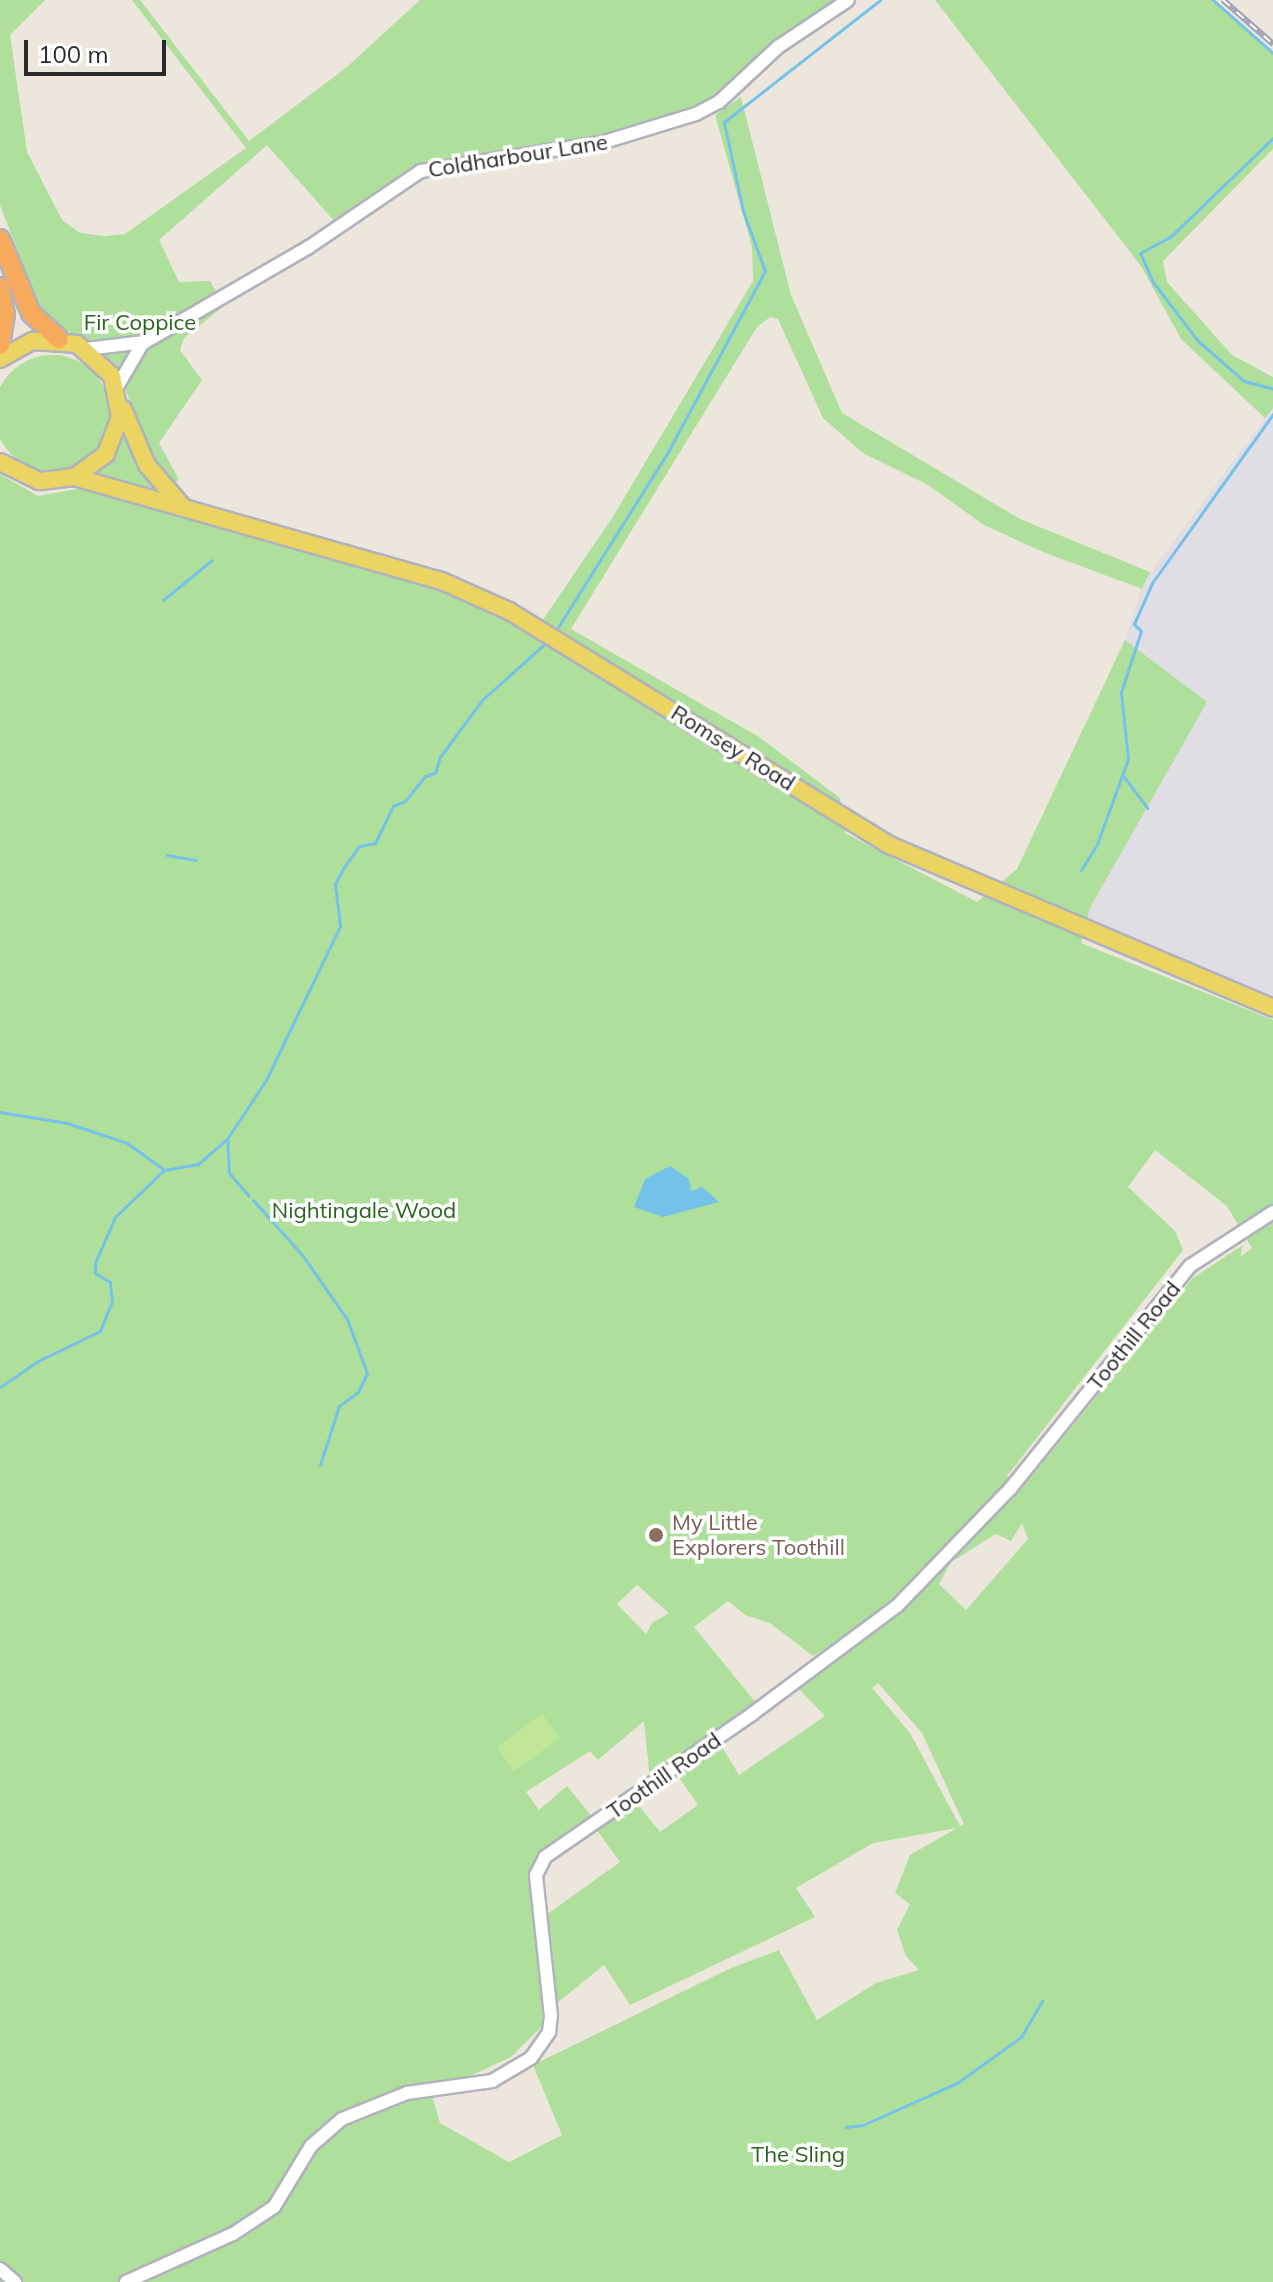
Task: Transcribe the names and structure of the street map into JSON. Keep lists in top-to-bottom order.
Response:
{
  "streets": {
    "main road": ["Romsey Road"],
    "street": ["Coldharbour Lane", "Toothill Road"]
  },
  "parks": ["Fir Coppice", "Nightingale Wood", "The Sling"],
  "places": ["My Little Explorers Toothill"],
  "scale_bar": "100 m"
}
